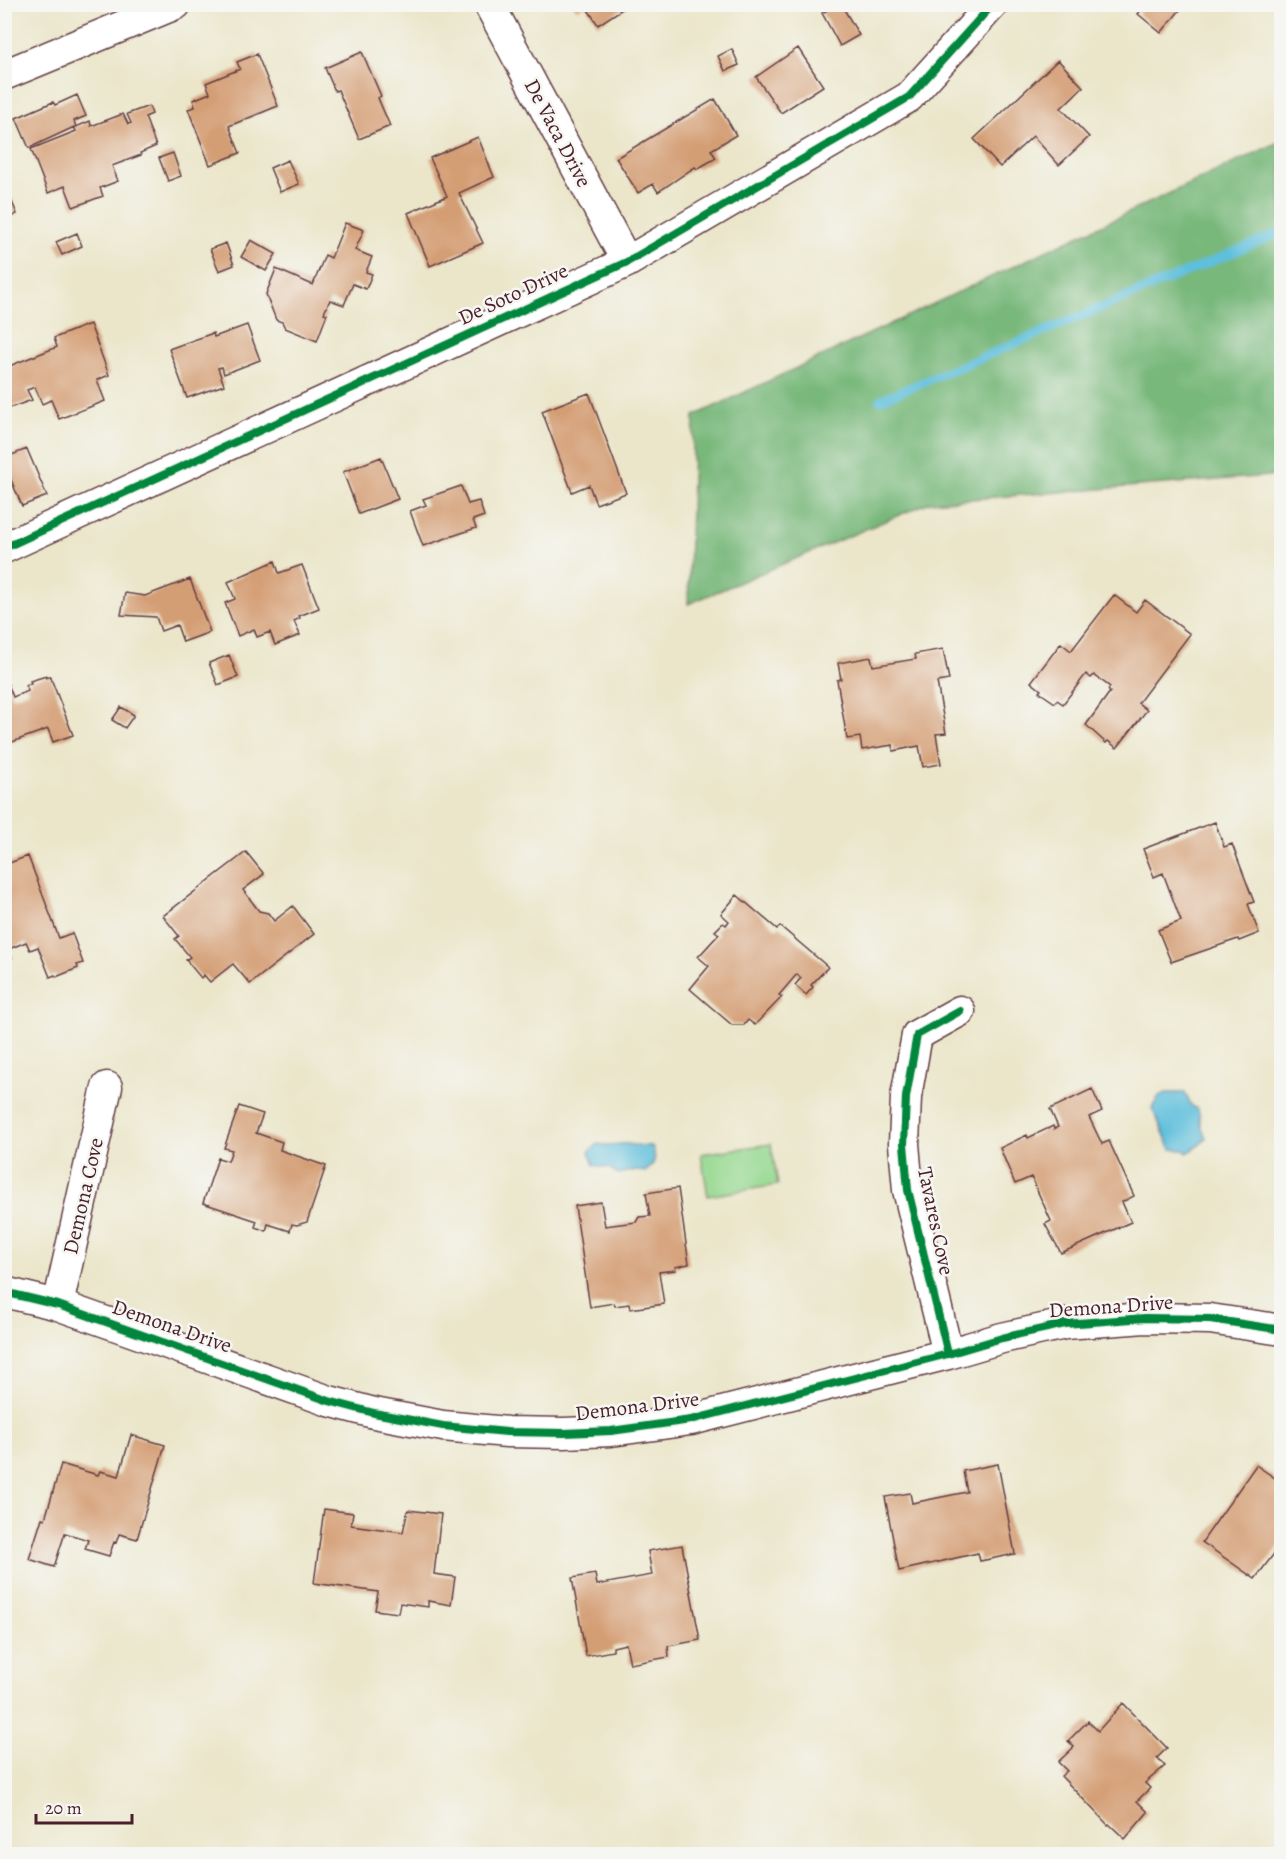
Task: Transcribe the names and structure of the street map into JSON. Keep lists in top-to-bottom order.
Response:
{
  "streets": {
    "street": [
      "De Vaca Drive",
      "De Soto Drive",
      "Demona Cove",
      "Tavares Cove",
      "Demona Drive"
    ]
  },
  "crossings": [
    ["De Vaca Drive", "De Soto Drive"],
    ["Demona Cove", "Demona Drive"],
    ["Tavares Cove", "Demona Drive"]
  ],
  "scale_bar": "20 m"
}
